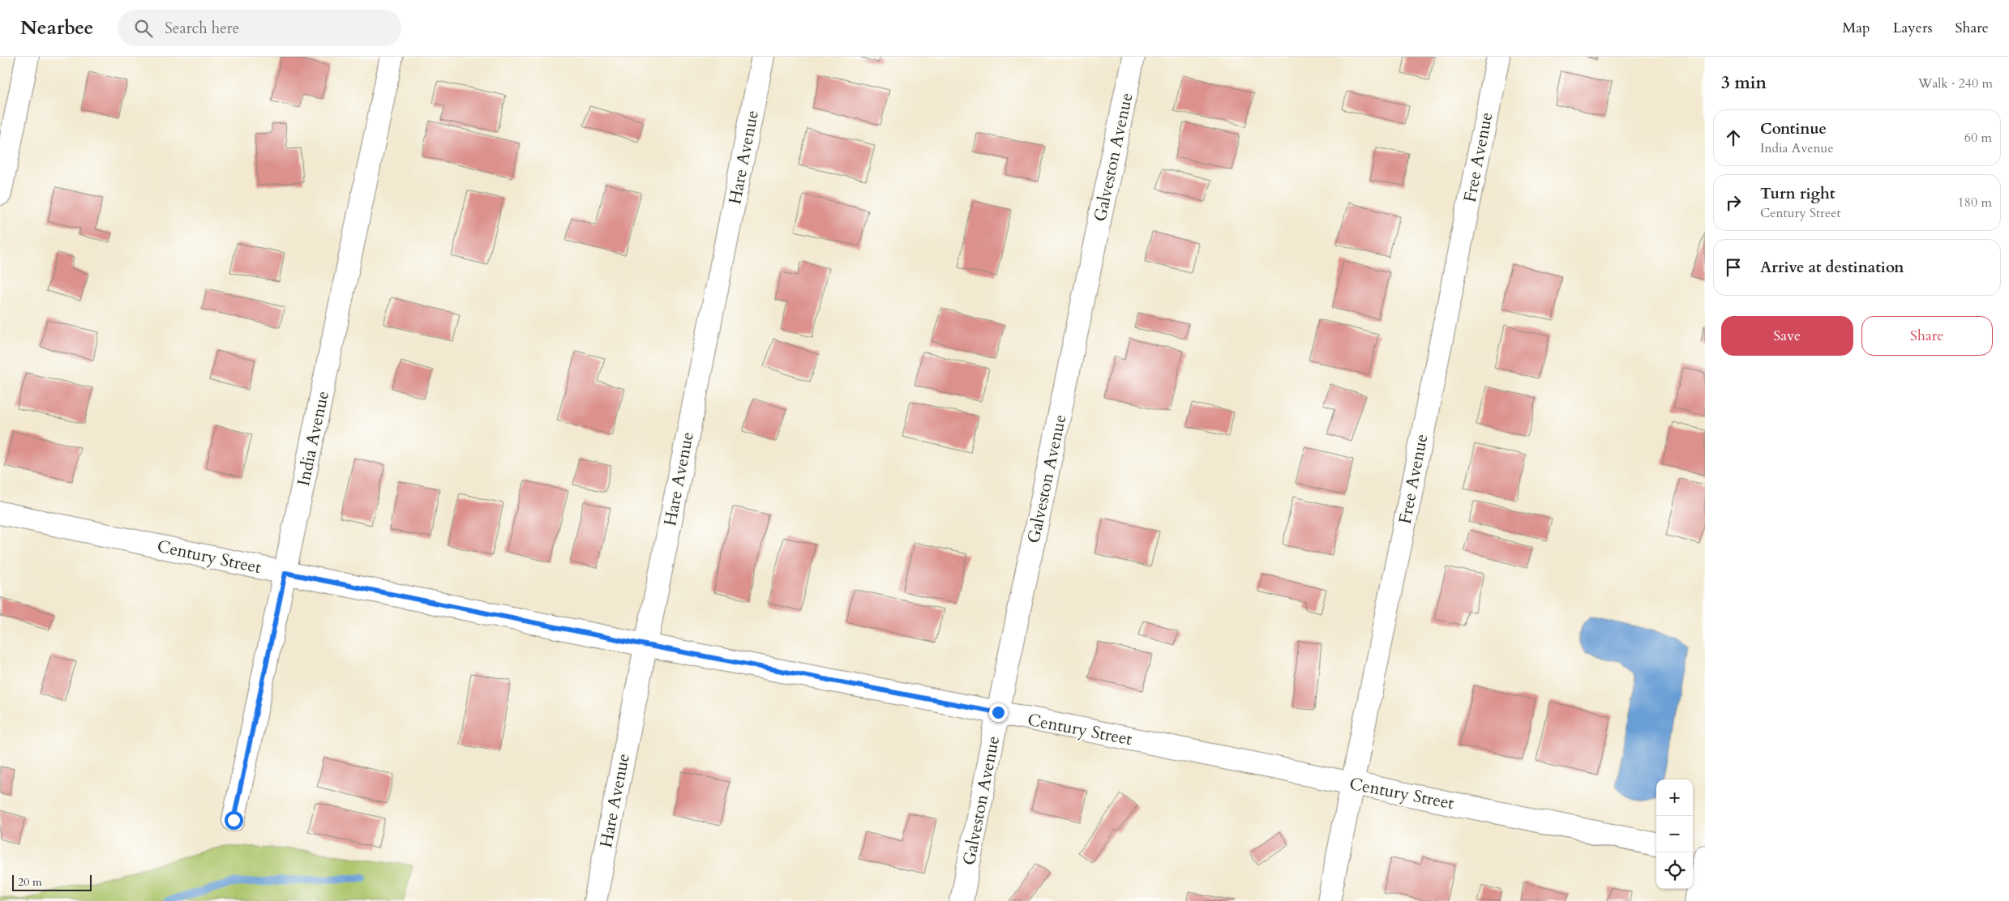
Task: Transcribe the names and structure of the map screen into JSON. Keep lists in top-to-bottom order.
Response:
{
  "streets": {
    "street": [
      "Hare Avenue",
      "Galveston Avenue",
      "Free Avenue",
      "India Avenue",
      "Century Street"
    ]
  },
  "crossings": [
    ["Hare Avenue", "Century Street"],
    ["Galveston Avenue", "Century Street"],
    ["Free Avenue", "Century Street"],
    ["India Avenue", "Century Street"]
  ],
  "scale_bar": "20 m",
  "page": {
    "header": "Nearbee",
    "search": "Search here",
    "nav": ["Map", "Layers", "Share"],
    "heading": ["3 min", "Walk · 240 m"],
    "list": [
      ["Continue", "India Avenue", "60 m"],
      ["Turn right", "Century Street", "180 m"],
      "Arrive at destination"
    ],
    "buttons": ["Save", "Share"],
    "map_buttons": ["+", "−"],
    "scale": "20 m"
  }
}
